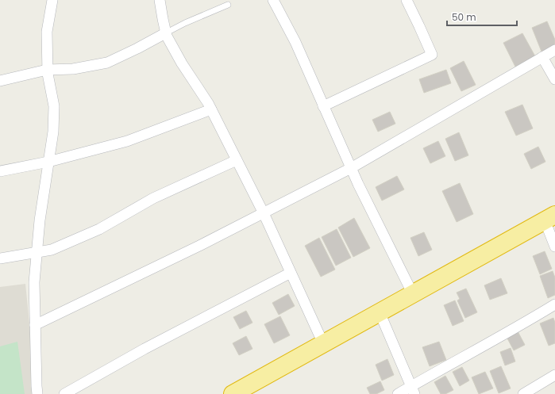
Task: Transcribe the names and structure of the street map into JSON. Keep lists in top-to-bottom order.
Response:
{
  "scale_bar": "50 m"
}
